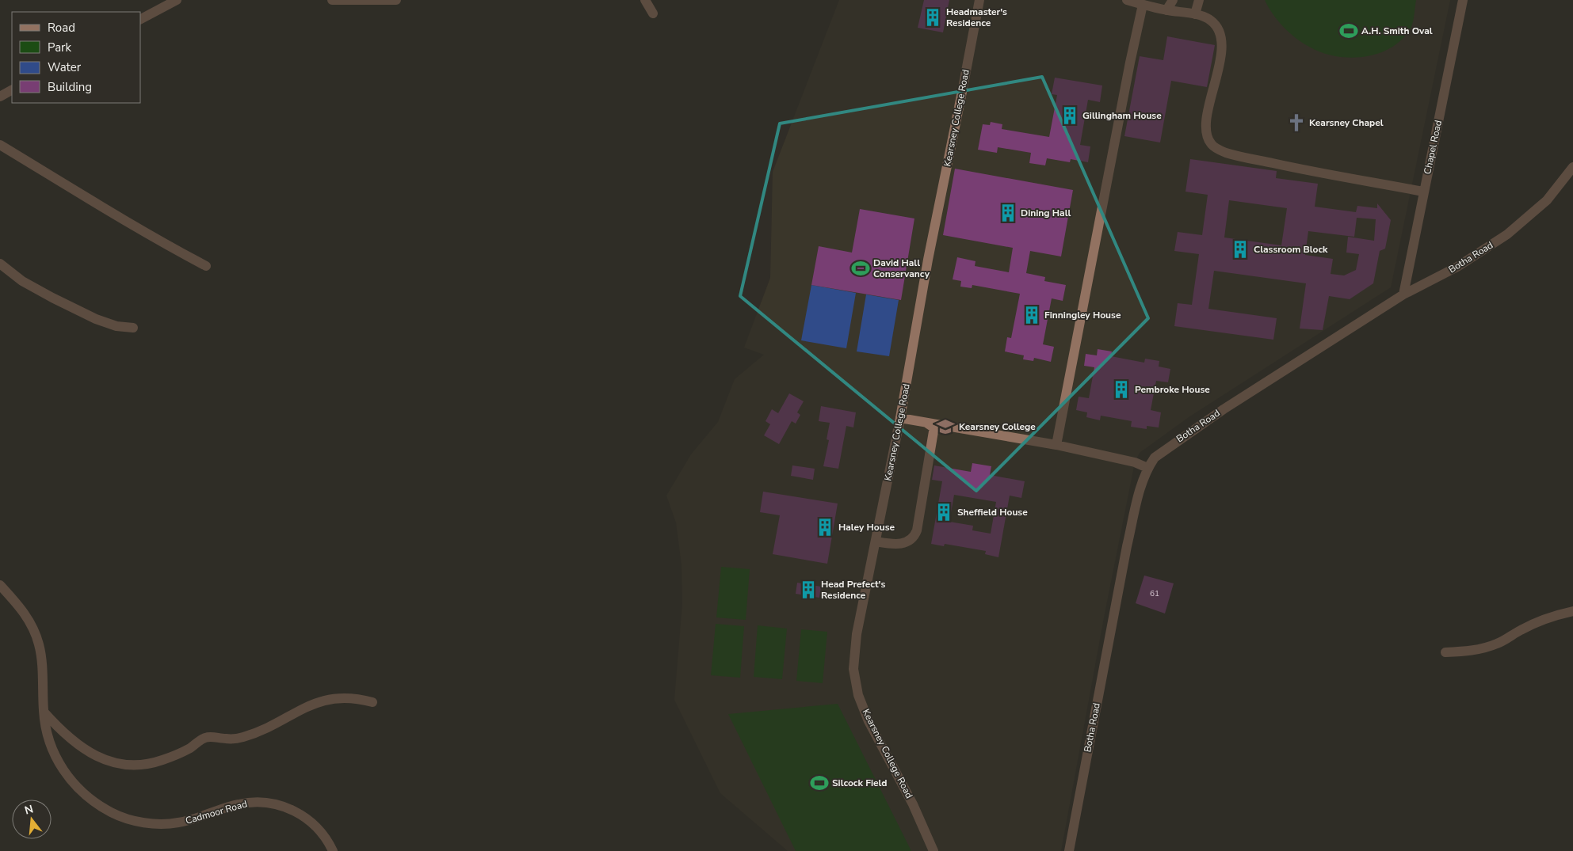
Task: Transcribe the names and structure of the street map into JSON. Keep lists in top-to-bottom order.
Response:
{
  "streets": {
    "street": [
      "Kearsney College Road",
      "Chapel Road",
      "Botha Road",
      "Cadmoor Road"
    ]
  },
  "crossings": [
    ["Chapel Road", "Botha Road"]
  ],
  "places": {
    "building": [
      "Headmaster's Residence",
      "Gillingham House",
      "Dining Hall",
      "Classroom Block",
      "Finningley House",
      "Pembroke House",
      "Sheffield House",
      "Haley House",
      "Head Prefect's Residence"
    ],
    "sports": ["A.H. Smith Oval", "David Hall Conservancy", "Silcock Field"],
    "church": ["Kearsney Chapel"],
    "school or university": ["Kearsney College"]
  },
  "house_numbers": ["61"],
  "legend": [
    "Road",
    "Park",
    "Water",
    "Building"
  ],
  "north": "top"
}
